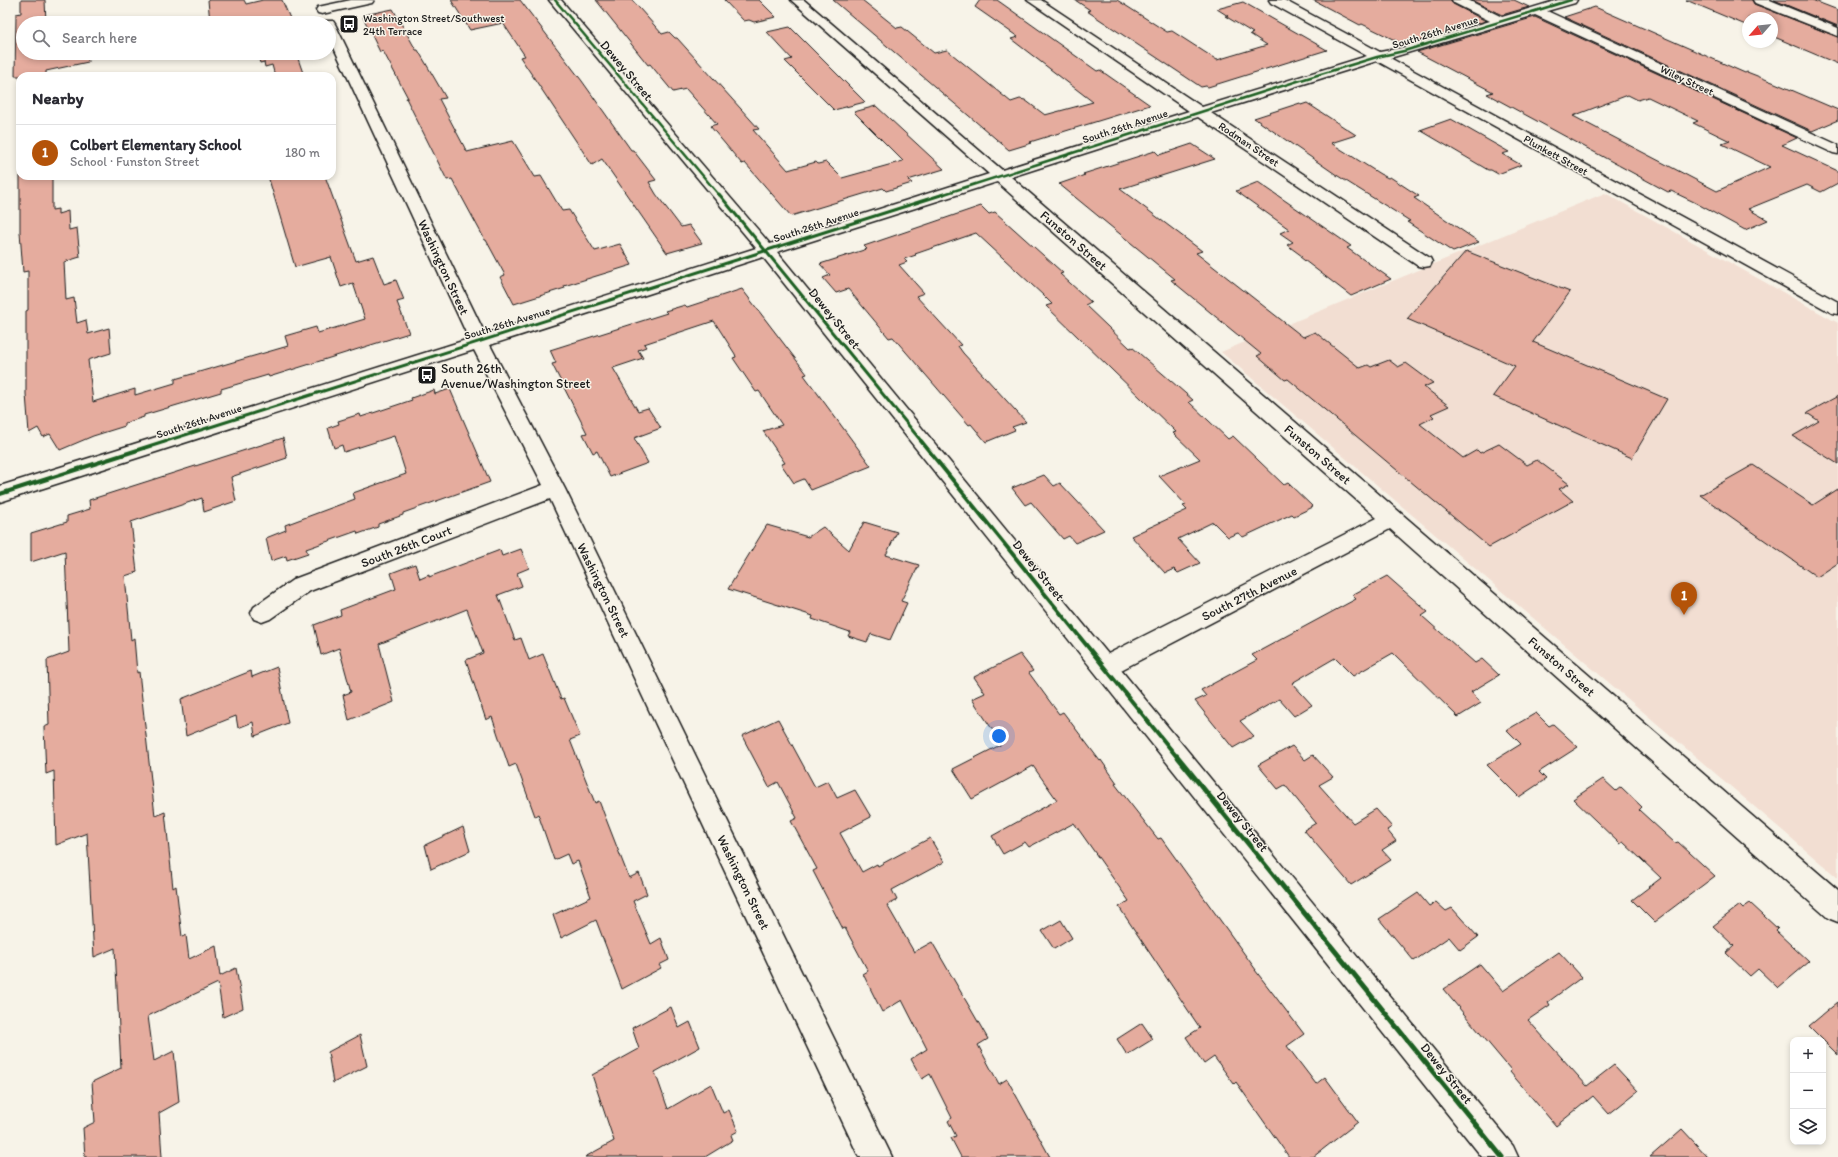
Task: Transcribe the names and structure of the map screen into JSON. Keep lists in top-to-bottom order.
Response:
{
  "streets": {
    "street": [
      "South 26th Avenue",
      "Dewey Street",
      "Wiley Street",
      "Rodman Street",
      "Plunkett Street",
      "Funston Street",
      "Washington Street",
      "South 26th Court",
      "South 27th Avenue"
    ]
  },
  "crossings": [
    ["South 26th Avenue", "Dewey Street"],
    ["South 26th Avenue", "Wiley Street"],
    ["South 26th Avenue", "Rodman Street"],
    ["South 26th Avenue", "Plunkett Street"],
    ["South 26th Avenue", "Funston Street"],
    ["South 26th Avenue", "Washington Street"],
    ["Dewey Street", "South 27th Avenue"],
    ["Funston Street", "South 27th Avenue"],
    ["Washington Street", "South 26th Court"]
  ],
  "places": {
    "bus stop": ["Washington Street/Southwest 24th Terrace", "South 26th Avenue/Washington Street"]
  },
  "north": "bottom left",
  "page": {
    "search": "Search here",
    "heading": "Nearby",
    "list": [
      {
        "mark": "1",
        "name": "Colbert Elementary School",
        "note": "School · Funston Street",
        "value": "180 m"
      }
    ],
    "pins": "1",
    "map_buttons": ["+", "−"]
  }
}
